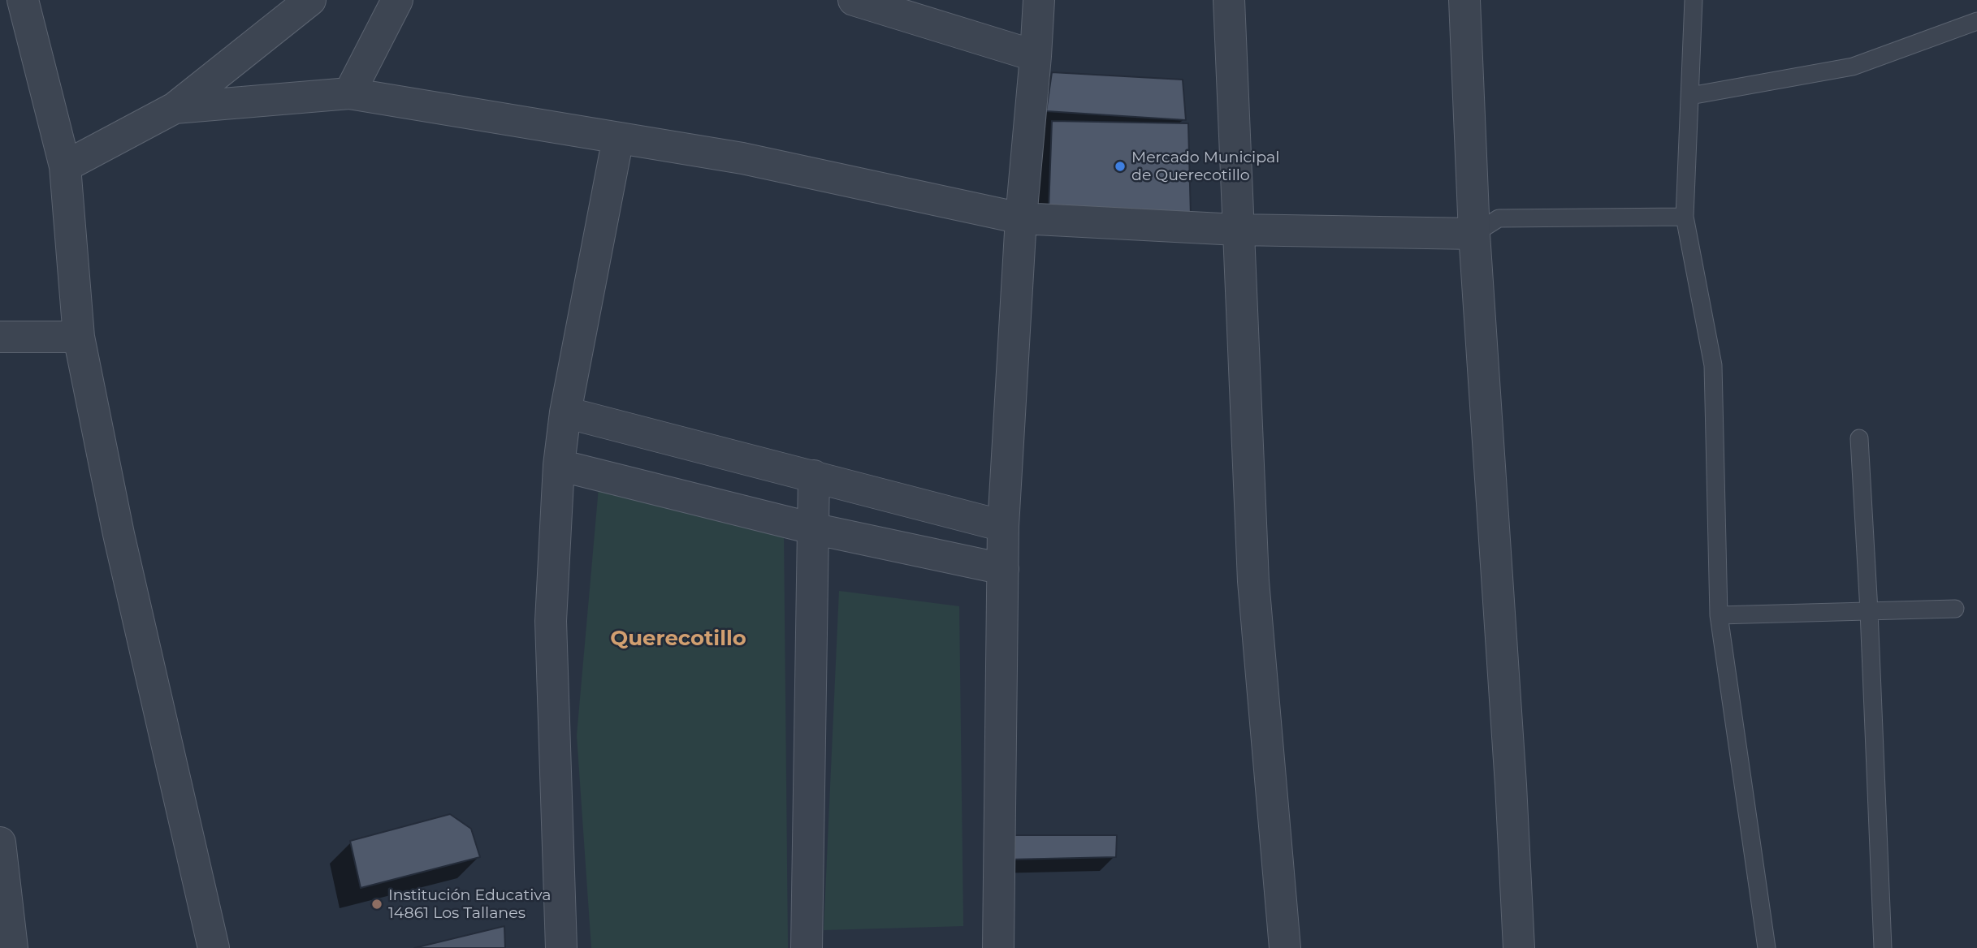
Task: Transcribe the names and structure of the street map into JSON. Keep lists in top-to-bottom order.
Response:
{
  "districts": ["Querecotillo"],
  "places": ["Mercado Municipal de Querecotillo", "Institución Educativa 14861 Los Tallanes"]
}
